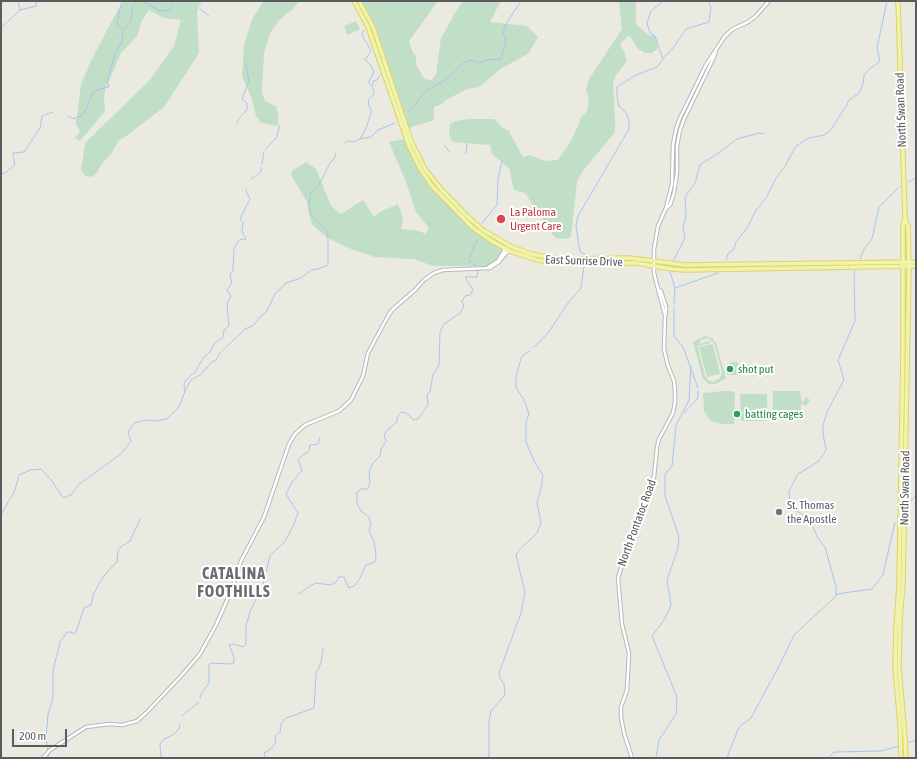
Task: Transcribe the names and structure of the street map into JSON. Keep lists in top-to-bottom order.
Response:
{
  "streets": {
    "main road": ["North Swan Road", "East Sunrise Drive"],
    "street": ["North Pontatoc Road"]
  },
  "crossings": [
    ["North Swan Road", "East Sunrise Drive"],
    ["East Sunrise Drive", "North Pontatoc Road"]
  ],
  "districts": ["CATALINA FOOTHILLS"],
  "places": [
    "La Paloma Urgent Care",
    "shot put",
    "batting cages",
    "St. Thomas the Apostle"
  ],
  "scale_bar": "200 m"
}
